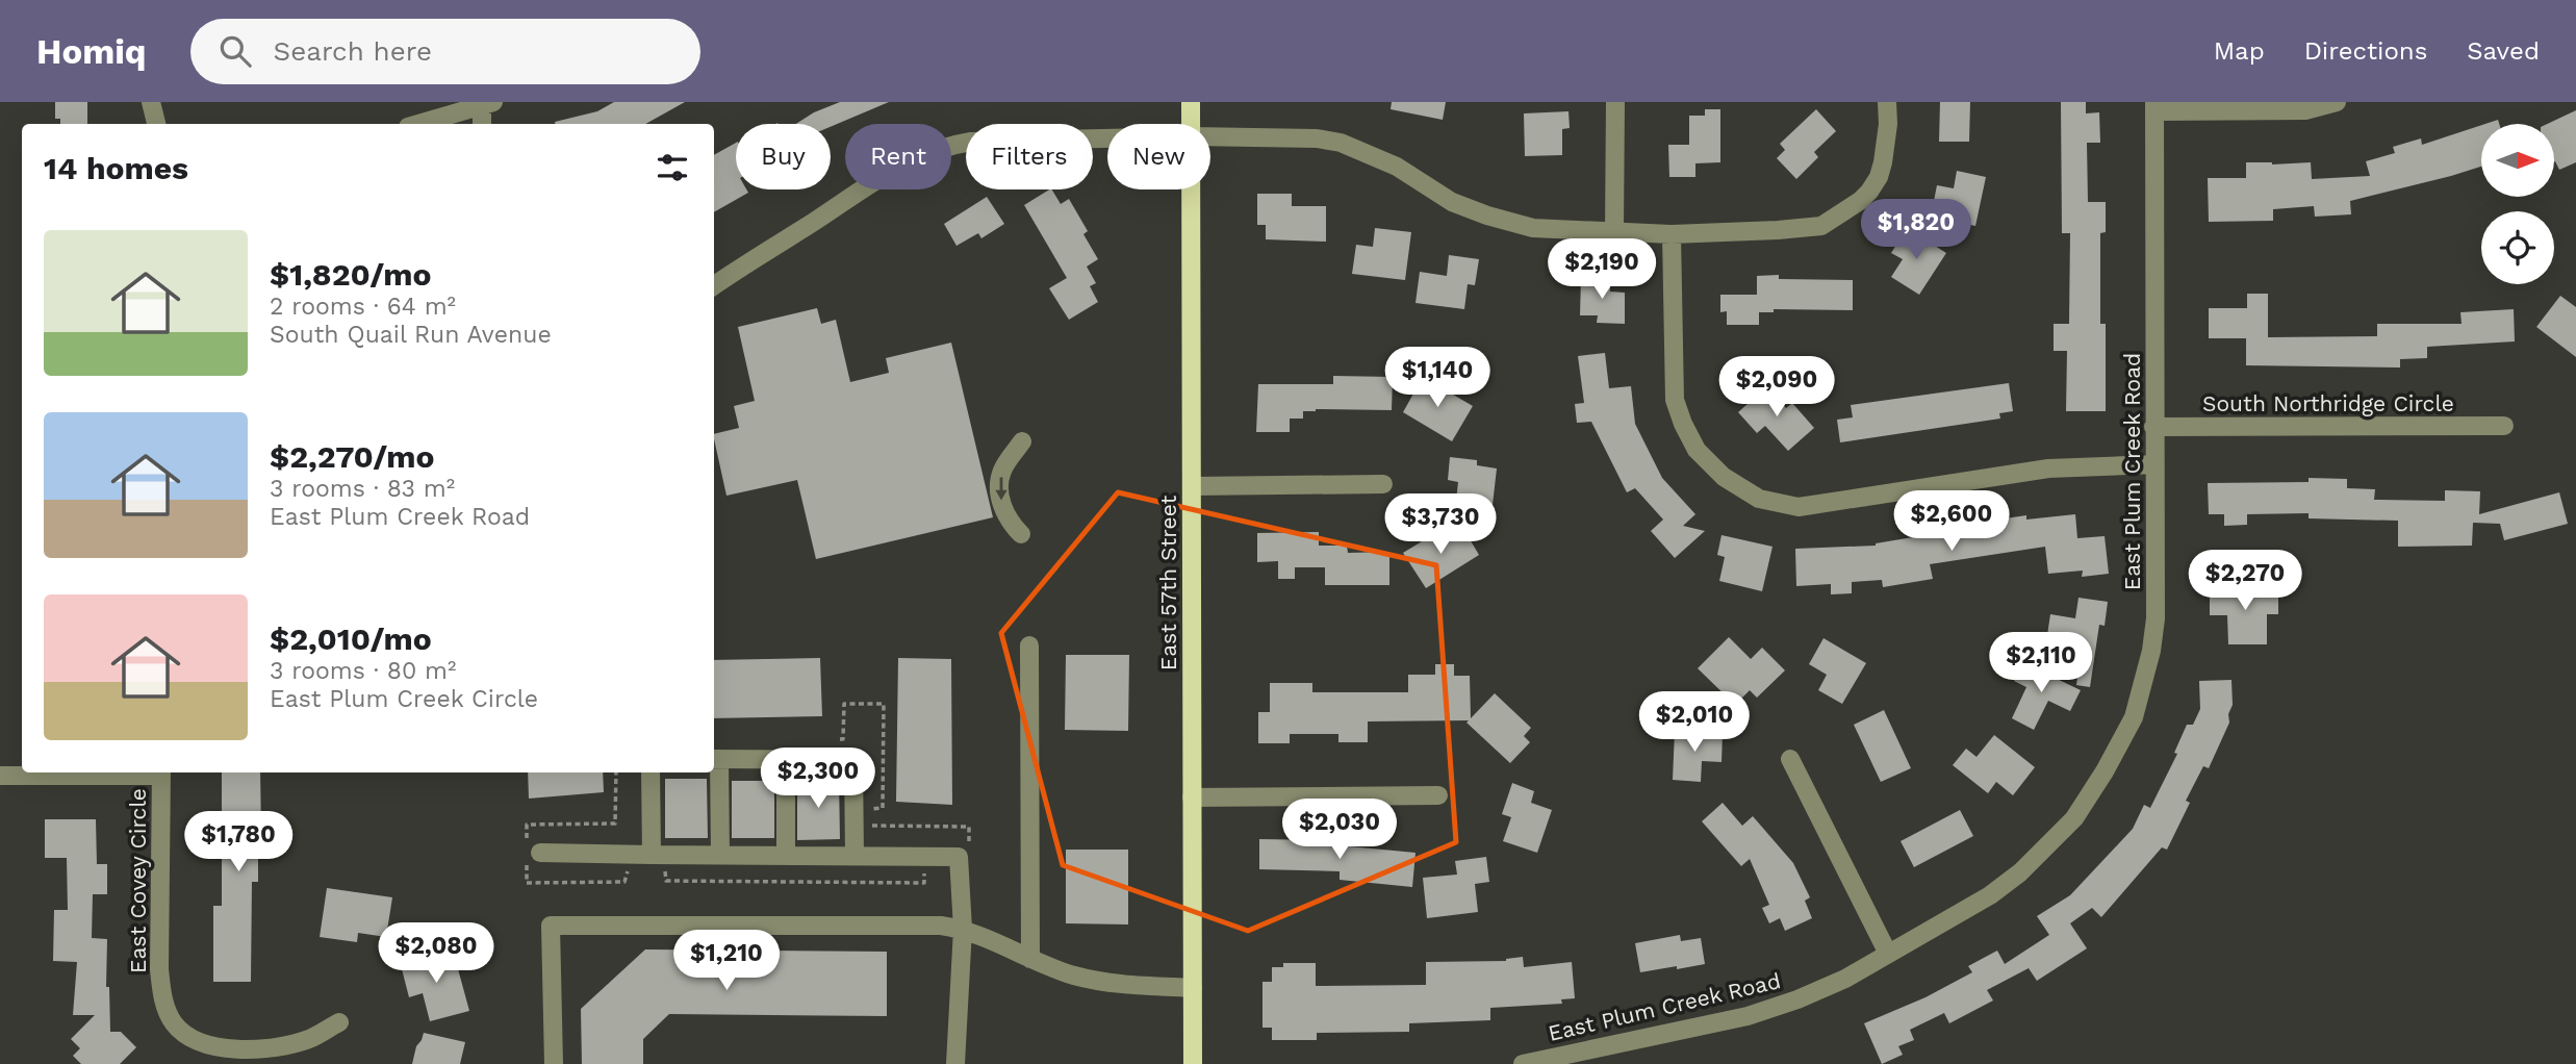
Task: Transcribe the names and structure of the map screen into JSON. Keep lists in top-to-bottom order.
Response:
{
  "streets": {
    "main road": ["East 57th Street"],
    "street": ["South Northridge Circle", "East Plum Creek Road", "East Covey Circle"]
  },
  "crossings": [
    ["South Northridge Circle", "East Plum Creek Road"]
  ],
  "north": "right",
  "page": {
    "header": "Homiq",
    "search": "Search here",
    "nav": ["Map", "Directions", "Saved"],
    "chip": [
      "Buy",
      "Rent",
      "Filters",
      "New"
    ],
    "heading": "14 homes",
    "price": [
      "$1,820",
      "$2,190",
      "$1,140",
      "$2,090",
      "$2,600",
      "$3,730",
      "$2,270",
      "$2,110",
      "$2,010",
      "$2,300",
      "$2,030",
      "$1,780",
      "$2,080",
      "$1,210"
    ],
    "list": [
      {
        "name": "$1,820/mo",
        "note": "2 rooms · 64 m² · South Quail Run Avenue"
      },
      {
        "name": "$2,270/mo",
        "note": "3 rooms · 83 m² · East Plum Creek Road"
      },
      {
        "name": "$2,010/mo",
        "note": "3 rooms · 80 m² · East Plum Creek Circle"
      }
    ]
  }
}
